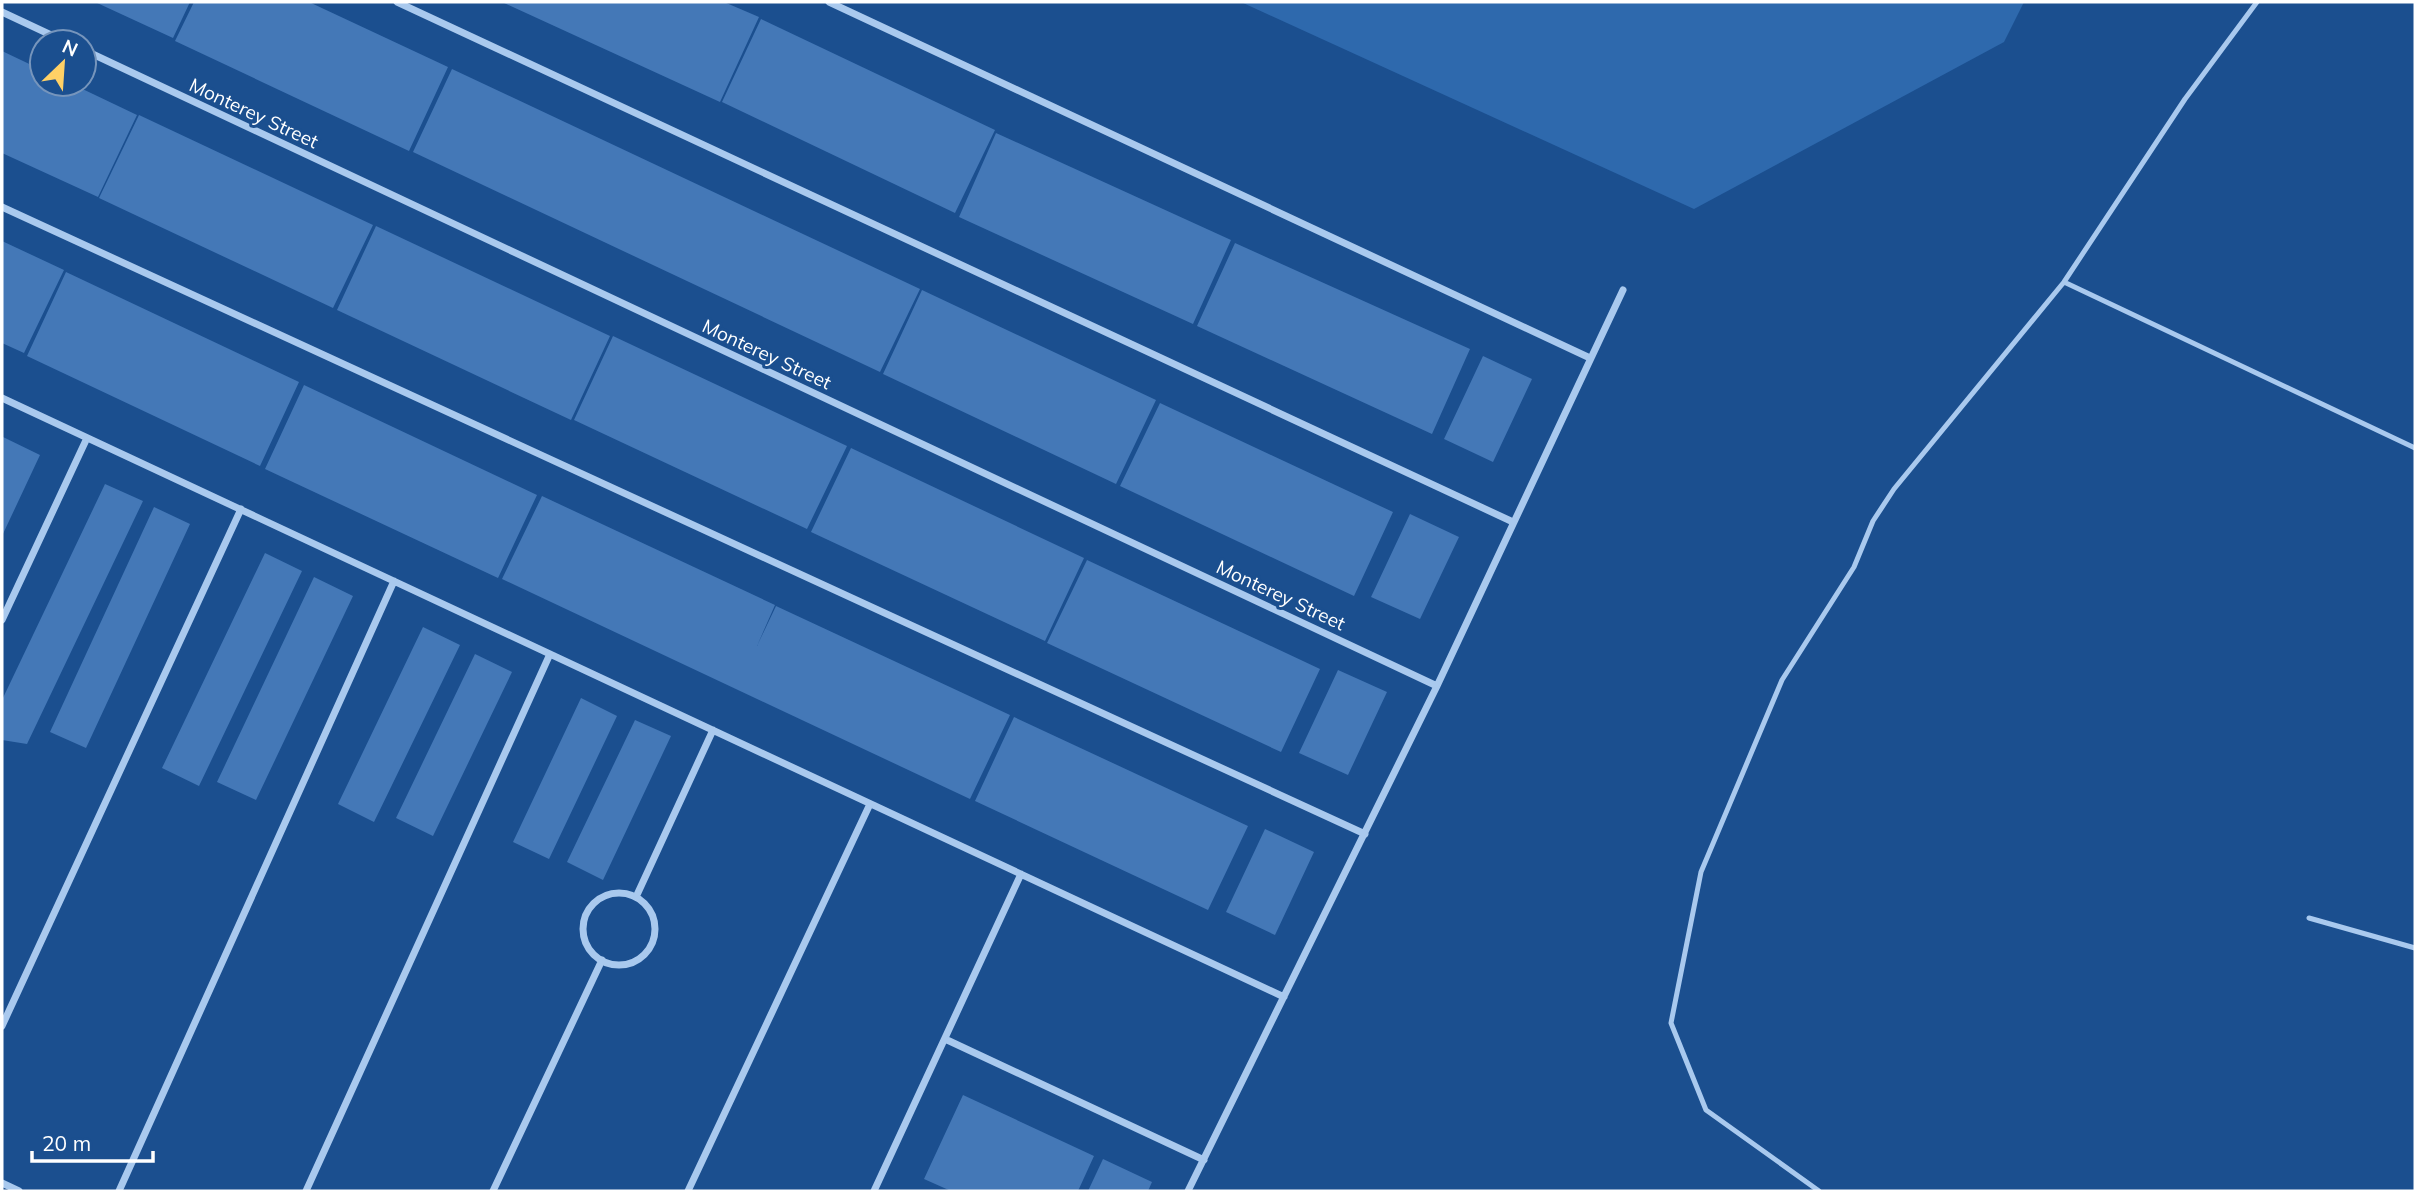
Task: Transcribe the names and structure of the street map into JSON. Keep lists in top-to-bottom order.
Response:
{
  "streets": {
    "street": ["Monterey Street"]
  },
  "scale_bar": "20 m",
  "north": "top right"
}
